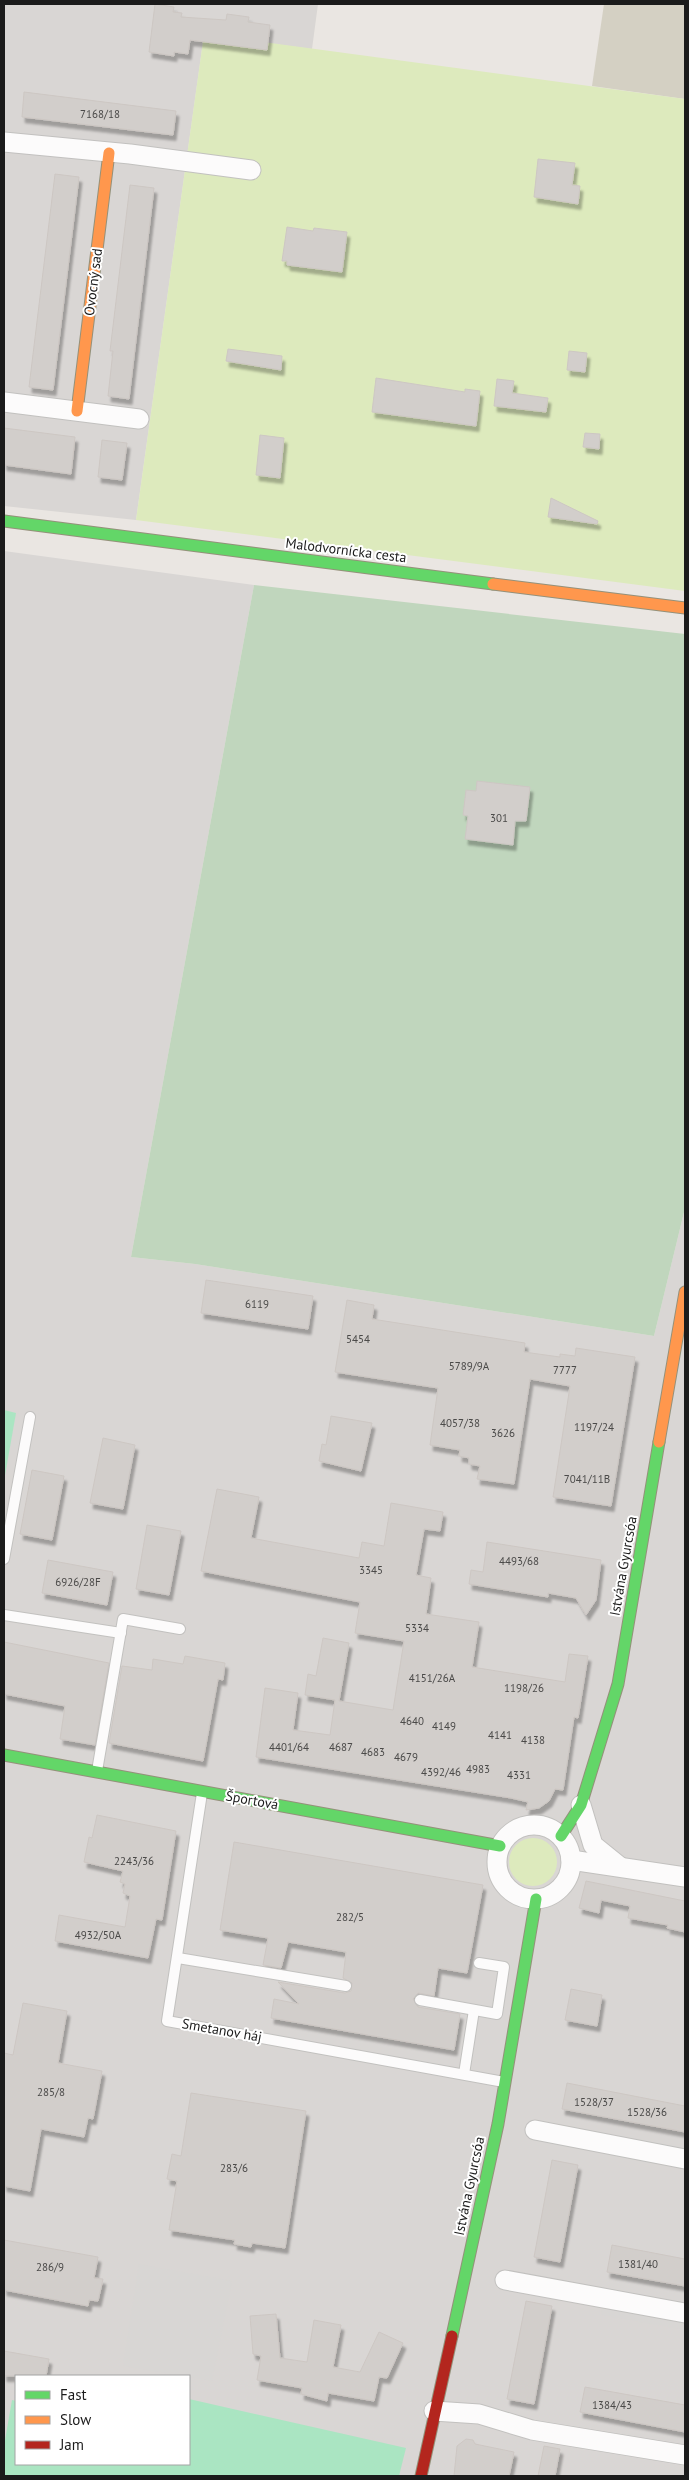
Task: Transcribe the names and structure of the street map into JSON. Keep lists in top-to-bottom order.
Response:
{
  "streets": {
    "street": [
      "Ovocný sad",
      "Malodvornícka cesta",
      "Istvána Gyurcsóa",
      "Športová"
    ],
    "lane": ["Smetanov háj"]
  },
  "crossings": [
    ["Istvána Gyurcsóa", "Športová"],
    ["Istvána Gyurcsóa", "Smetanov háj"],
    ["Športová", "Smetanov háj"]
  ],
  "house_numbers": [
    "7168/18",
    "301",
    "6119",
    "5454",
    "5789/9A",
    "7777",
    "4057/38",
    "1197/24",
    "3626",
    "7041/11B",
    "4493/68",
    "3345",
    "6926/28F",
    "5334",
    "4151/26A",
    "1198/26",
    "4640",
    "4149",
    "4141",
    "4138",
    "4401/64",
    "4687",
    "4683",
    "4679",
    "4983",
    "4392/46",
    "4331",
    "2243/36",
    "282/5",
    "4932/50A",
    "285/8",
    "1528/37",
    "1528/36",
    "283/6",
    "1381/40",
    "286/9",
    "1384/43"
  ],
  "legend": ["Fast", "Slow", "Jam"]
}
